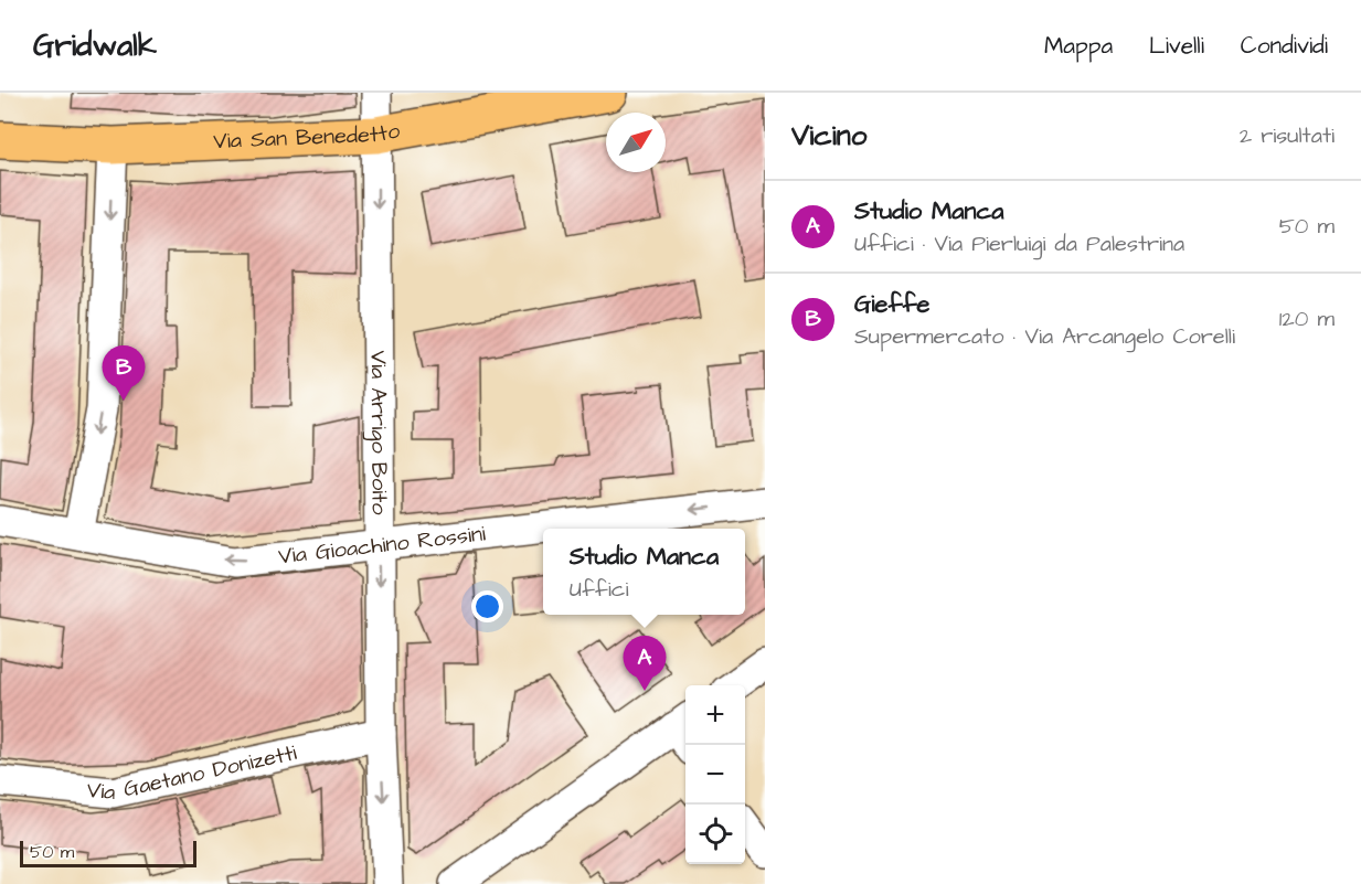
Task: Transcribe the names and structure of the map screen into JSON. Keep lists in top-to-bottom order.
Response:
{
  "streets": {
    "main road": ["Via San Benedetto"],
    "street": ["Via Arrigo Boito", "Via Gioachino Rossini", "Via Gaetano Donizetti"]
  },
  "crossings": [
    ["Via San Benedetto", "Via Arrigo Boito"],
    ["Via Arrigo Boito", "Via Gioachino Rossini"],
    ["Via Arrigo Boito", "Via Gaetano Donizetti"]
  ],
  "one_way": ["Via Arrigo Boito", "Via Gioachino Rossini"],
  "scale_bar": "50 m",
  "north": "top right",
  "page": {
    "header": "Gridwalk",
    "nav": ["Mappa", "Livelli", "Condividi"],
    "heading": ["Vicino", "2 risultati"],
    "list": [
      {
        "mark": "A",
        "name": "Studio Manca",
        "note": "Uffici · Via Pierluigi da Palestrina",
        "value": "50 m"
      },
      {
        "mark": "B",
        "name": "Gieffe",
        "note": "Supermercato · Via Arcangelo Corelli",
        "value": "120 m"
      }
    ],
    "pins": ["B", "A"],
    "popup": ["Studio Manca", "Uffici"],
    "map_buttons": ["+", "−"],
    "scale": "50 m"
  }
}
